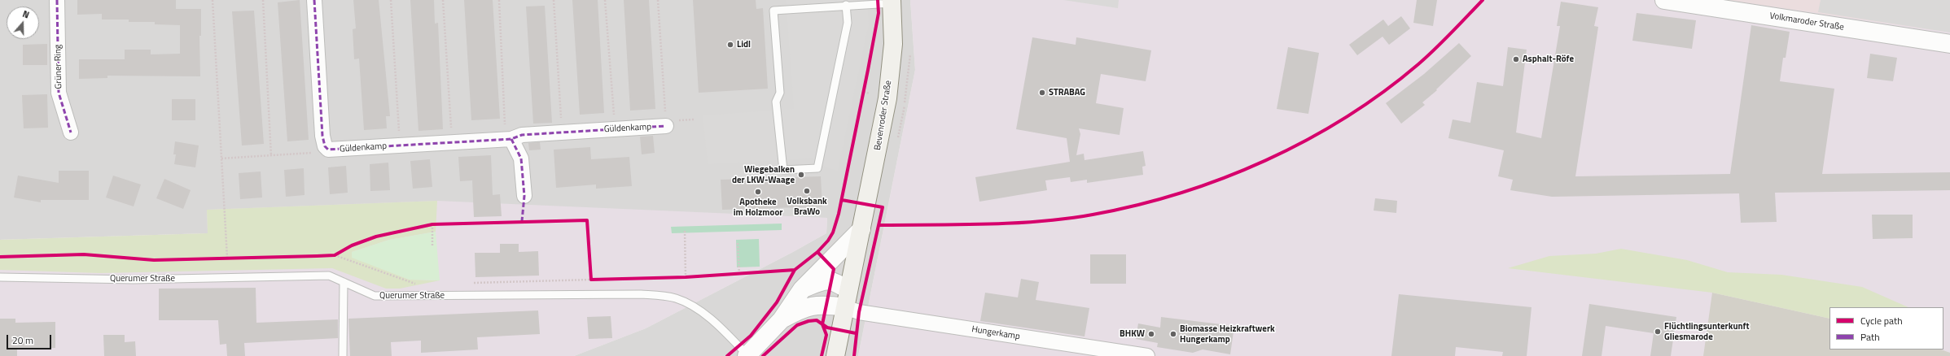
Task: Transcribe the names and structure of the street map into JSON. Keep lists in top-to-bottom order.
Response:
{
  "streets": {
    "main road": ["Bevenroder Straße"],
    "street": [
      "Volkmaroder Straße",
      "Grüner Ring",
      "Güldenkamp",
      "Querumer Straße",
      "Hungerkamp"
    ]
  },
  "crossings": [
    ["Bevenroder Straße", "Querumer Straße"],
    ["Bevenroder Straße", "Hungerkamp"],
    ["Querumer Straße", "Hungerkamp"]
  ],
  "places": [
    "Lidl",
    "Asphalt-Röfe",
    "STRABAG",
    "Wiegebalken der LKW-Waage",
    "Volksbank BraWo",
    "Apotheke im Holzmoor",
    "Flüchtlingsunterkunft Gliesmarode",
    "BHKW",
    "Biomasse Heizkraftwerk Hungerkamp"
  ],
  "legend": ["Cycle path", "Path"],
  "scale_bar": "20 m",
  "north": "top"
}
